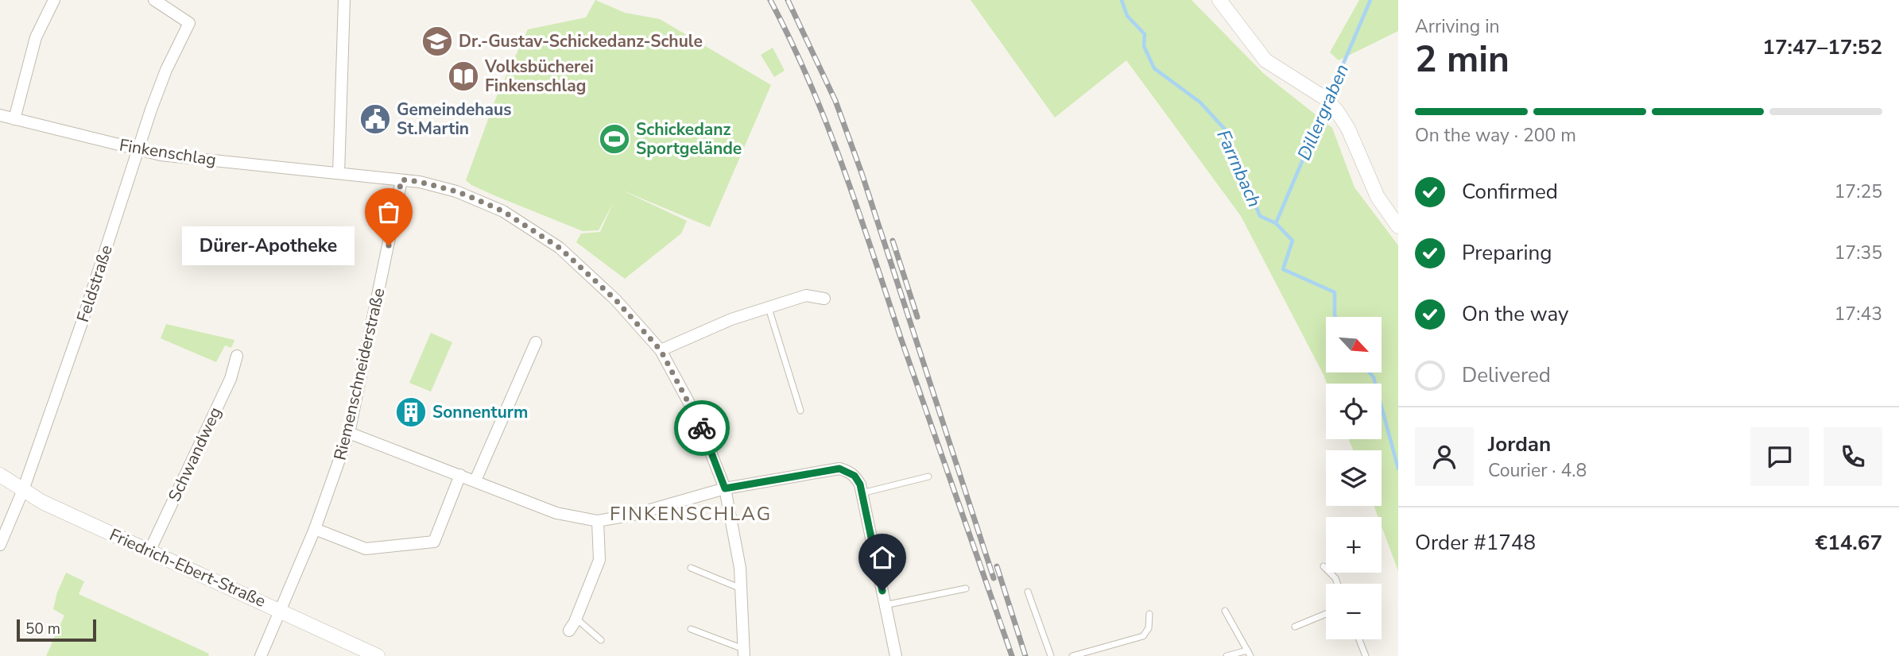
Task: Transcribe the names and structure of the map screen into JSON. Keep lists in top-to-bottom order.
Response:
{
  "streets": {
    "street": [
      "Finkenschlag",
      "Feldstraße",
      "Riemenschneiderstraße",
      "Schwandweg",
      "Friedrich-Ebert-Straße"
    ]
  },
  "crossings": [
    ["Finkenschlag", "Feldstraße"],
    ["Finkenschlag", "Riemenschneiderstraße"],
    ["Feldstraße", "Friedrich-Ebert-Straße"],
    ["Riemenschneiderstraße", "Friedrich-Ebert-Straße"],
    ["Schwandweg", "Friedrich-Ebert-Straße"]
  ],
  "districts": ["FINKENSCHLAG"],
  "water": ["Dillergraben", "Farrnbach"],
  "places": {
    "school or university": ["Dr.-Gustav-Schickedanz-Schule"],
    "library": ["Volksbücherei Finkenschlag"],
    "public building": ["Gemeindehaus St.Martin"],
    "sports": ["Schickedanz Sportgelände"],
    "other": ["Dürer-Apotheke"],
    "building": ["Sonnenturm"]
  },
  "scale_bar": "50 m",
  "north": "bottom right",
  "page": {
    "heading": ["2 min", "Arriving in", "17:47–17:52"],
    "panel": [
      "Jordan",
      "Courier · 4.8",
      "Order #1748",
      "€14.67"
    ],
    "bar": "On the way · 200 m",
    "list": [
      ["Confirmed", "17:25"],
      ["Preparing", "17:35"],
      ["On the way", "17:43"],
      "Delivered"
    ],
    "bubble": "Dürer-Apotheke",
    "map_buttons": ["+", "−"],
    "scale": "50 m"
  }
}
